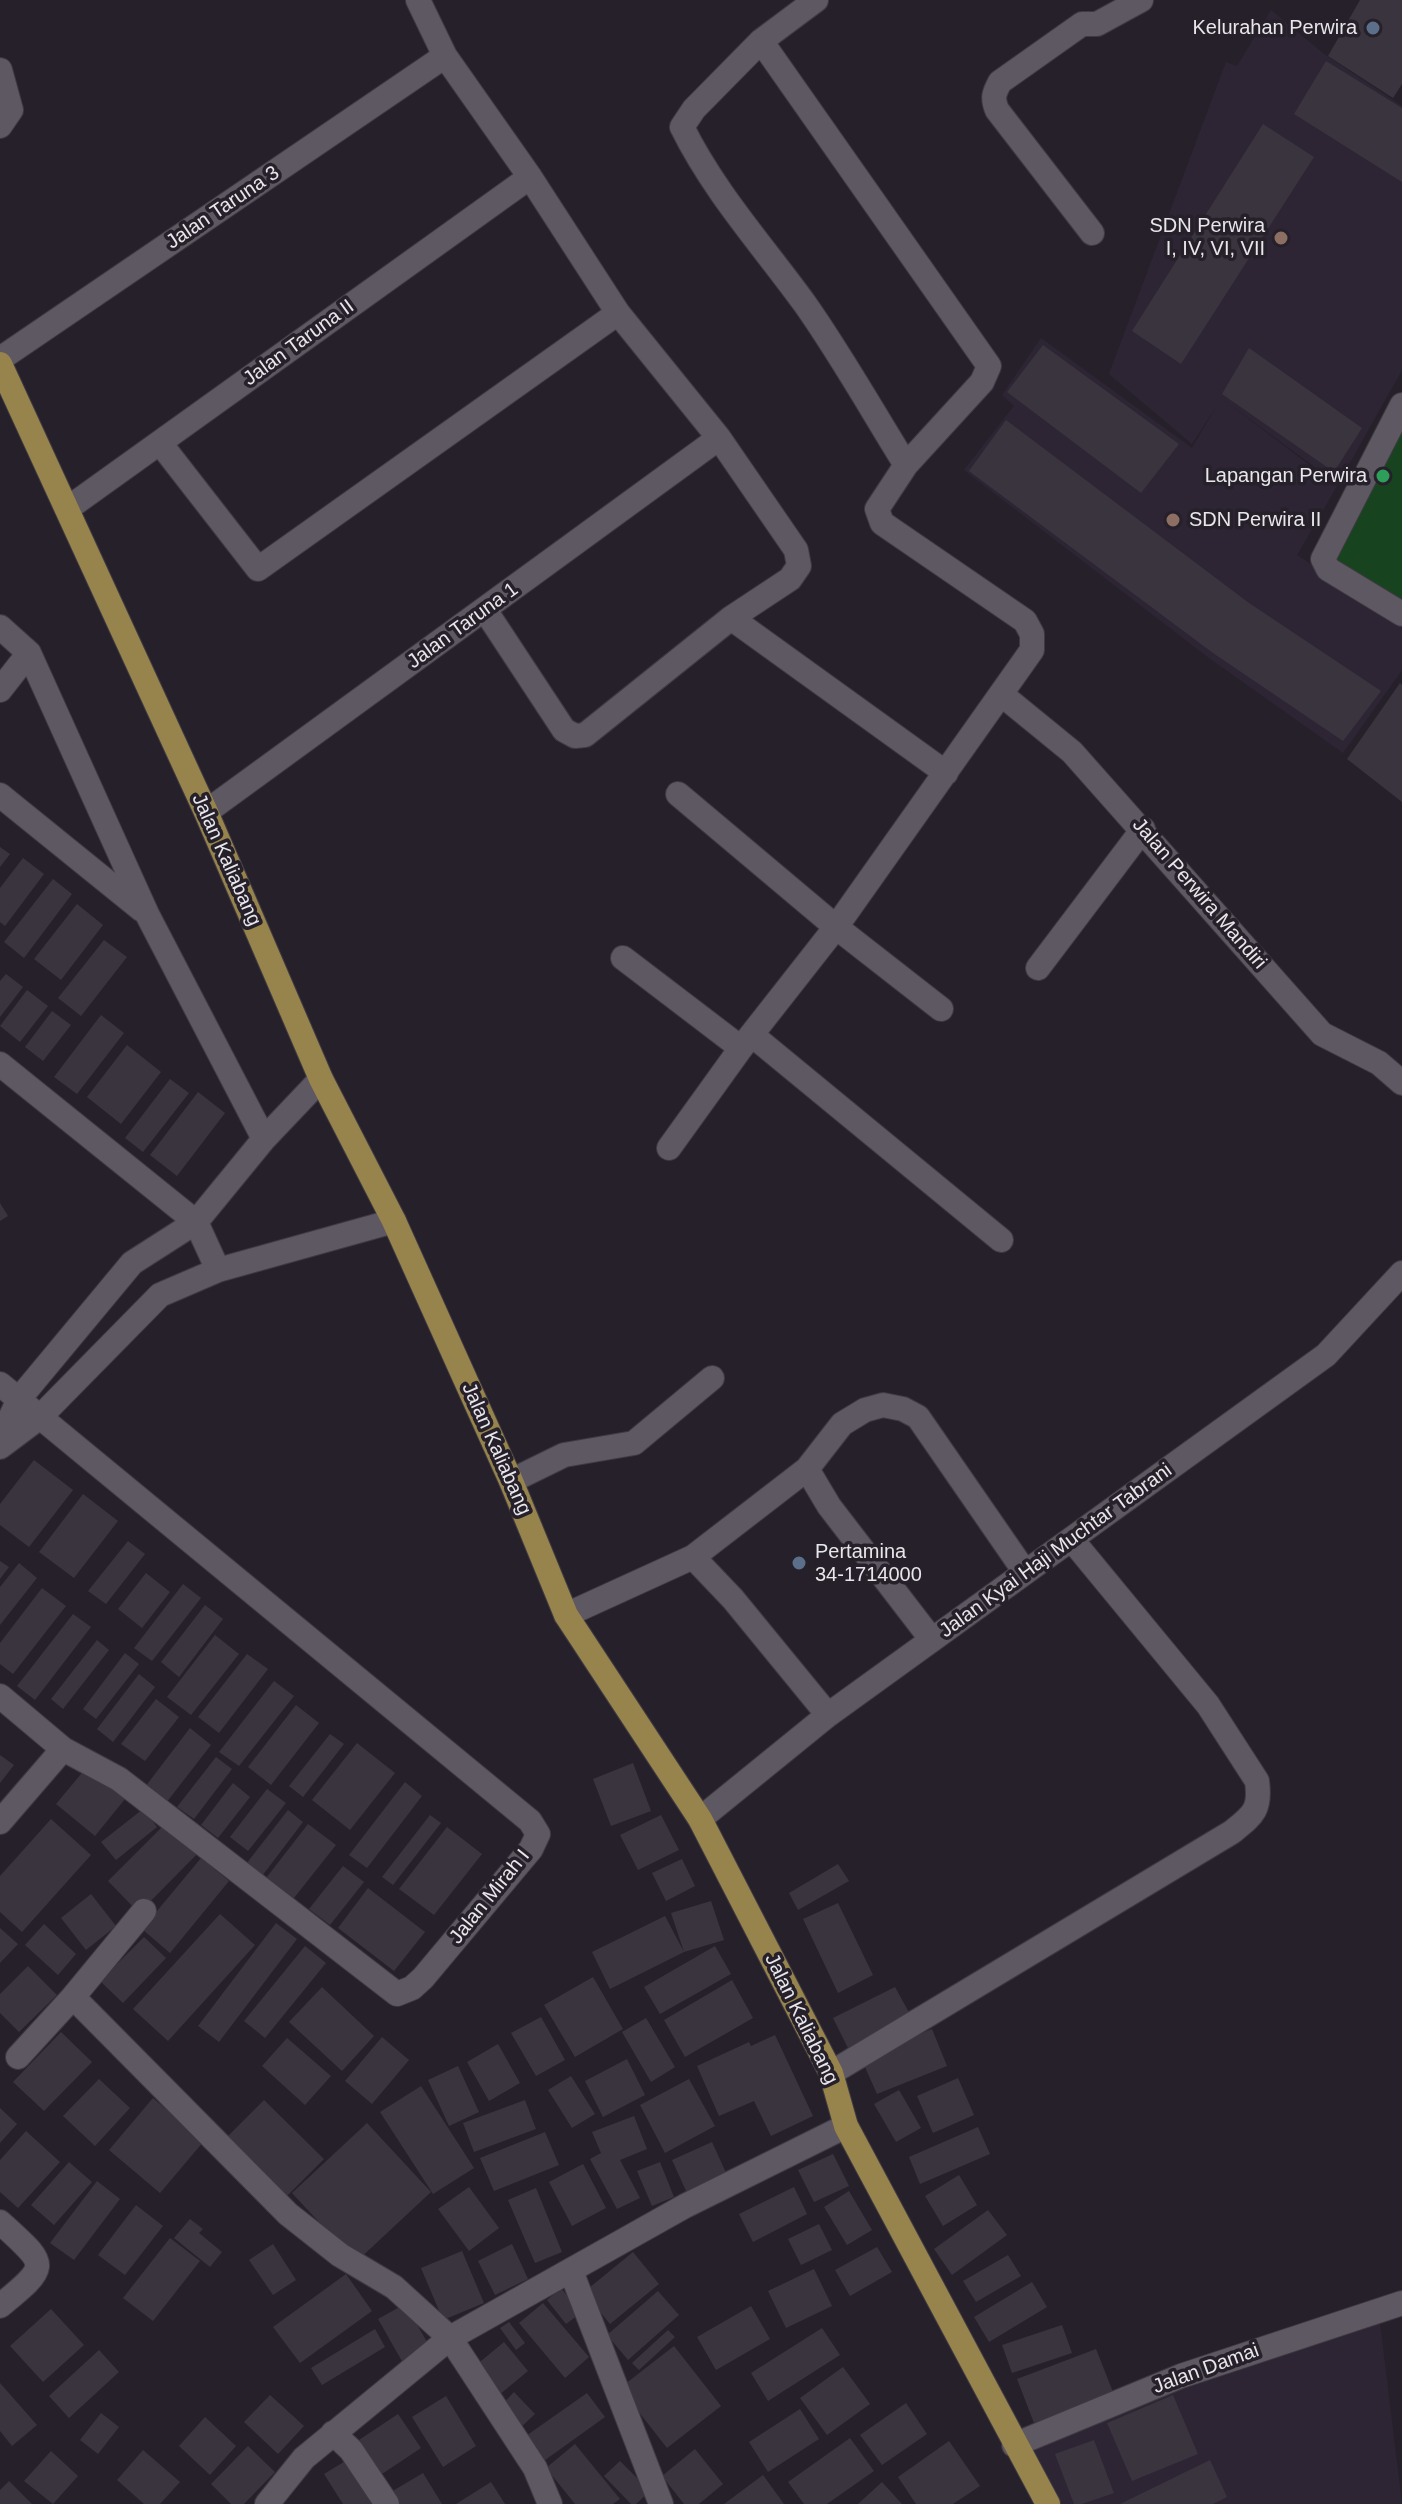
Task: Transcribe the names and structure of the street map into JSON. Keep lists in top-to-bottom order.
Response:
{
  "streets": {
    "main road": ["Jalan Kaliabang"],
    "street": [
      "Jalan Taruna 3",
      "Jalan Taruna II",
      "Jalan Taruna 1",
      "Jalan Perwira Mandiri",
      "Jalan Kyai Haji Muchtar Tabrani",
      "Jalan Mirah I",
      "Jalan Damai"
    ]
  },
  "crossings": [
    ["Jalan Taruna 3", "Jalan Kaliabang"],
    ["Jalan Taruna II", "Jalan Kaliabang"],
    ["Jalan Taruna 1", "Jalan Kaliabang"],
    ["Jalan Kaliabang", "Jalan Kyai Haji Muchtar Tabrani"],
    ["Jalan Kaliabang", "Jalan Damai"]
  ],
  "places": [
    "Kelurahan Perwira",
    "SDN Perwira I, IV, VI, VII",
    "Lapangan Perwira",
    "SDN Perwira II",
    "Pertamina 34-1714000"
  ]
}
